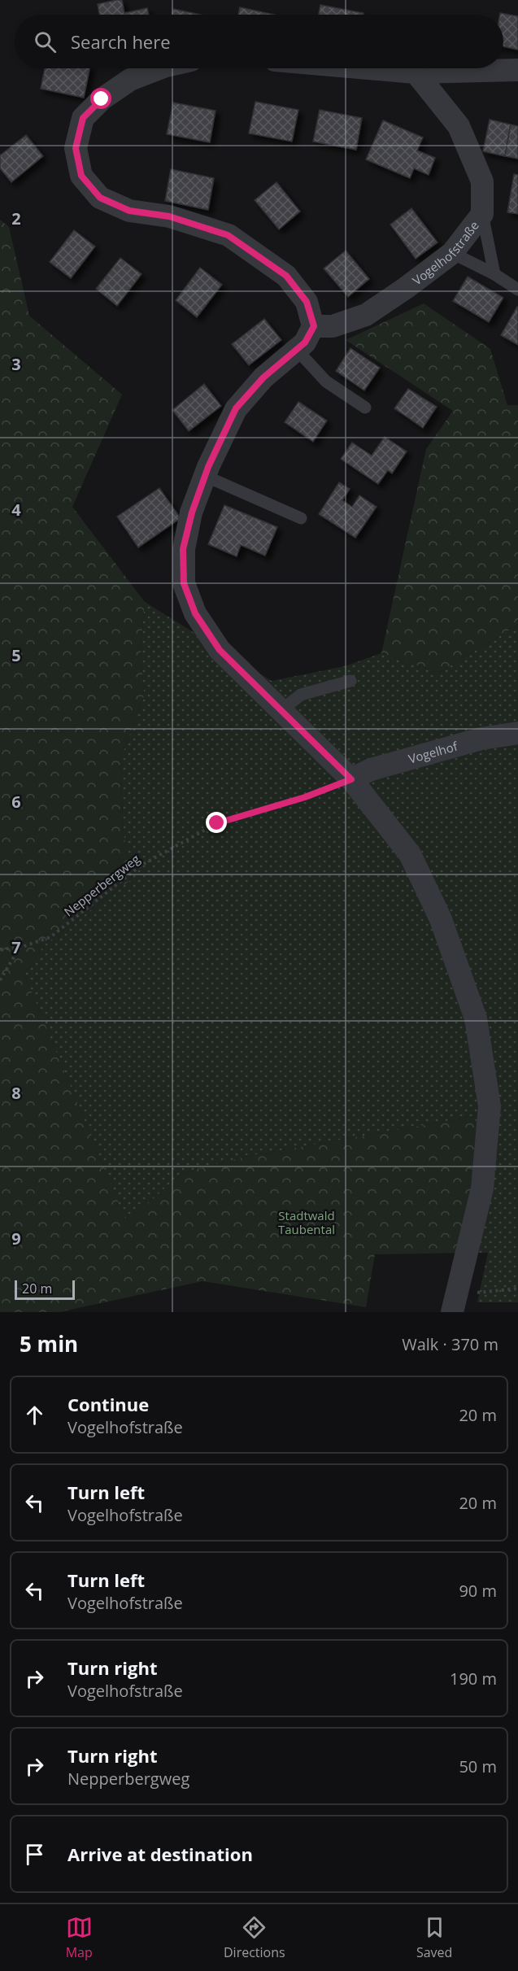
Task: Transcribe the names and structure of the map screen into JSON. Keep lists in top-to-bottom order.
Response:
{
  "streets": {
    "street": ["Vogelhofstraße", "Vogelhof"],
    "path": ["Nepperbergweg"]
  },
  "crossings": [
    ["Vogelhof", "Nepperbergweg"]
  ],
  "parks": ["Stadtwald Taubental"],
  "scale_bar": "20 m",
  "page": {
    "search": "Search here",
    "scale": "20 m",
    "heading": ["5 min", "Walk · 370 m"],
    "list": [
      ["Continue", "Vogelhofstraße", "20 m"],
      ["Turn left", "Vogelhofstraße", "20 m"],
      ["Turn left", "Vogelhofstraße", "90 m"],
      ["Turn right", "Vogelhofstraße", "190 m"],
      ["Turn right", "Nepperbergweg", "50 m"],
      "Arrive at destination"
    ],
    "nav": ["Map", "Directions", "Saved"]
  },
  "grid": {
    "rows": [
      "2",
      "3",
      "4",
      "5",
      "6",
      "7",
      "8",
      "9"
    ]
  }
}
